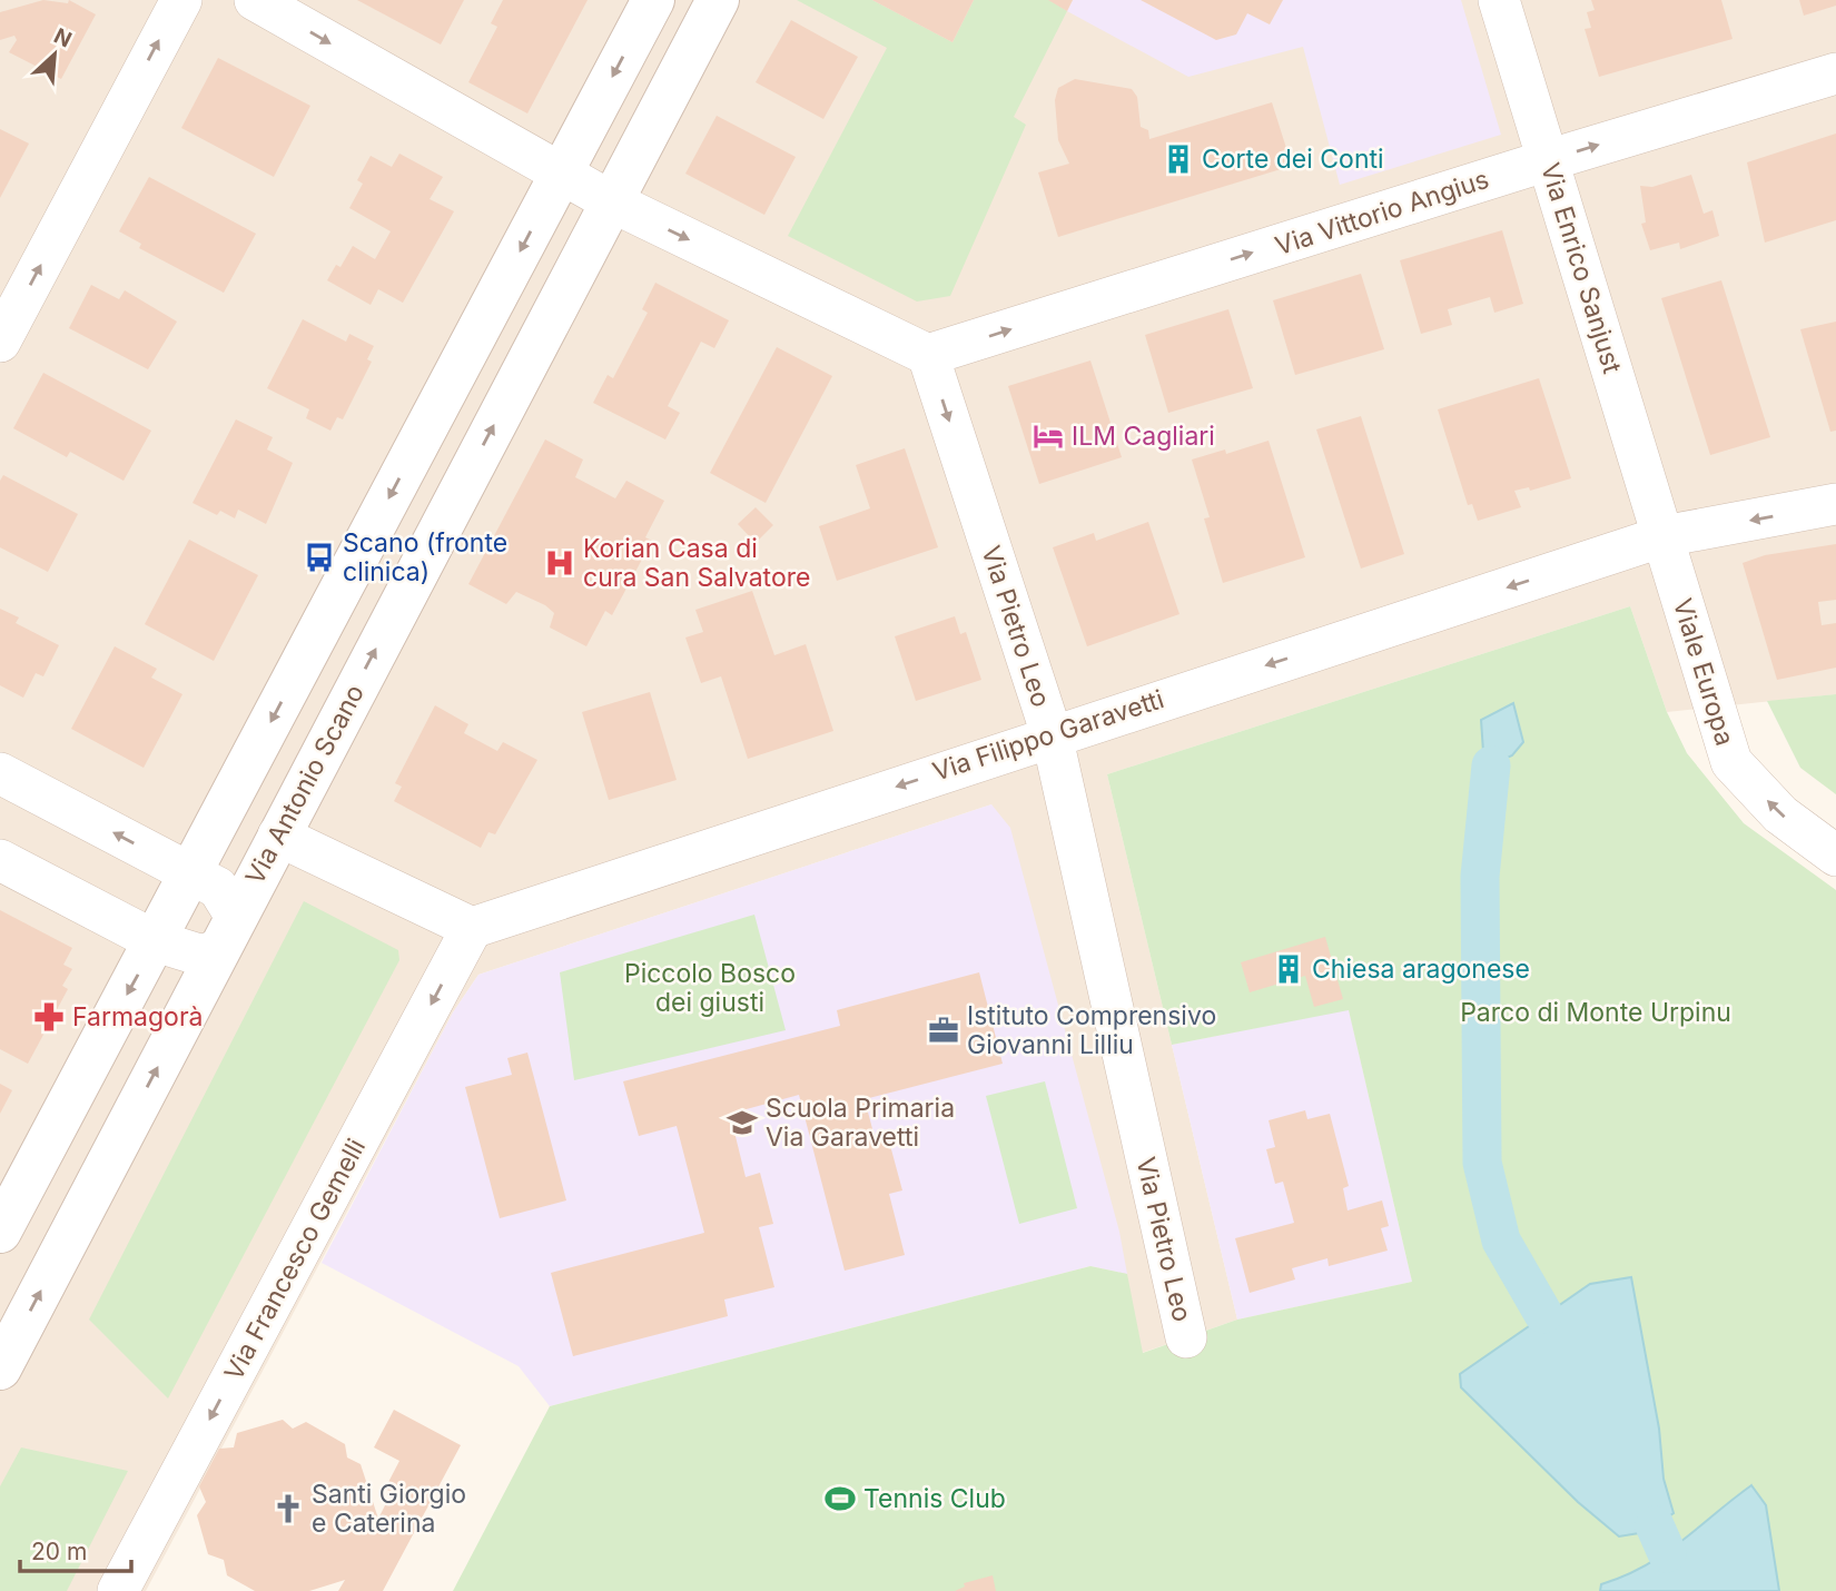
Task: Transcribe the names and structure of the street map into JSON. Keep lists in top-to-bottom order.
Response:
{
  "streets": {
    "street": [
      "Via Vittorio Angius",
      "Via Enrico Sanjust",
      "Via Pietro Leo",
      "Viale Europa",
      "Via Filippo Garavetti",
      "Via Antonio Scano",
      "Via Francesco Gemelli"
    ]
  },
  "crossings": [
    ["Via Vittorio Angius", "Via Enrico Sanjust"],
    ["Via Vittorio Angius", "Via Pietro Leo"],
    ["Via Enrico Sanjust", "Viale Europa"],
    ["Via Enrico Sanjust", "Via Filippo Garavetti"],
    ["Via Pietro Leo", "Via Filippo Garavetti"],
    ["Viale Europa", "Via Filippo Garavetti"],
    ["Via Filippo Garavetti", "Via Francesco Gemelli"]
  ],
  "one_way": [
    "Via Vittorio Angius",
    "Via Pietro Leo",
    "Viale Europa",
    "Via Filippo Garavetti"
  ],
  "parks": ["Piccolo Bosco dei giusti", "Parco di Monte Urpinu"],
  "places": {
    "building": ["Corte dei Conti", "Chiesa aragonese"],
    "hotel": ["ILM Cagliari"],
    "bus stop": ["Scano (fronte clinica)"],
    "hospital": ["Korian Casa di cura San Salvatore"],
    "pharmacy": ["Farmagorà"],
    "office": ["Istituto Comprensivo Giovanni Lilliu"],
    "school or university": ["Scuola Primaria Via Garavetti"],
    "sports": ["Tennis Club"],
    "church": ["Santi Giorgio e Caterina"]
  },
  "scale_bar": "20 m",
  "north": "top right"
}
